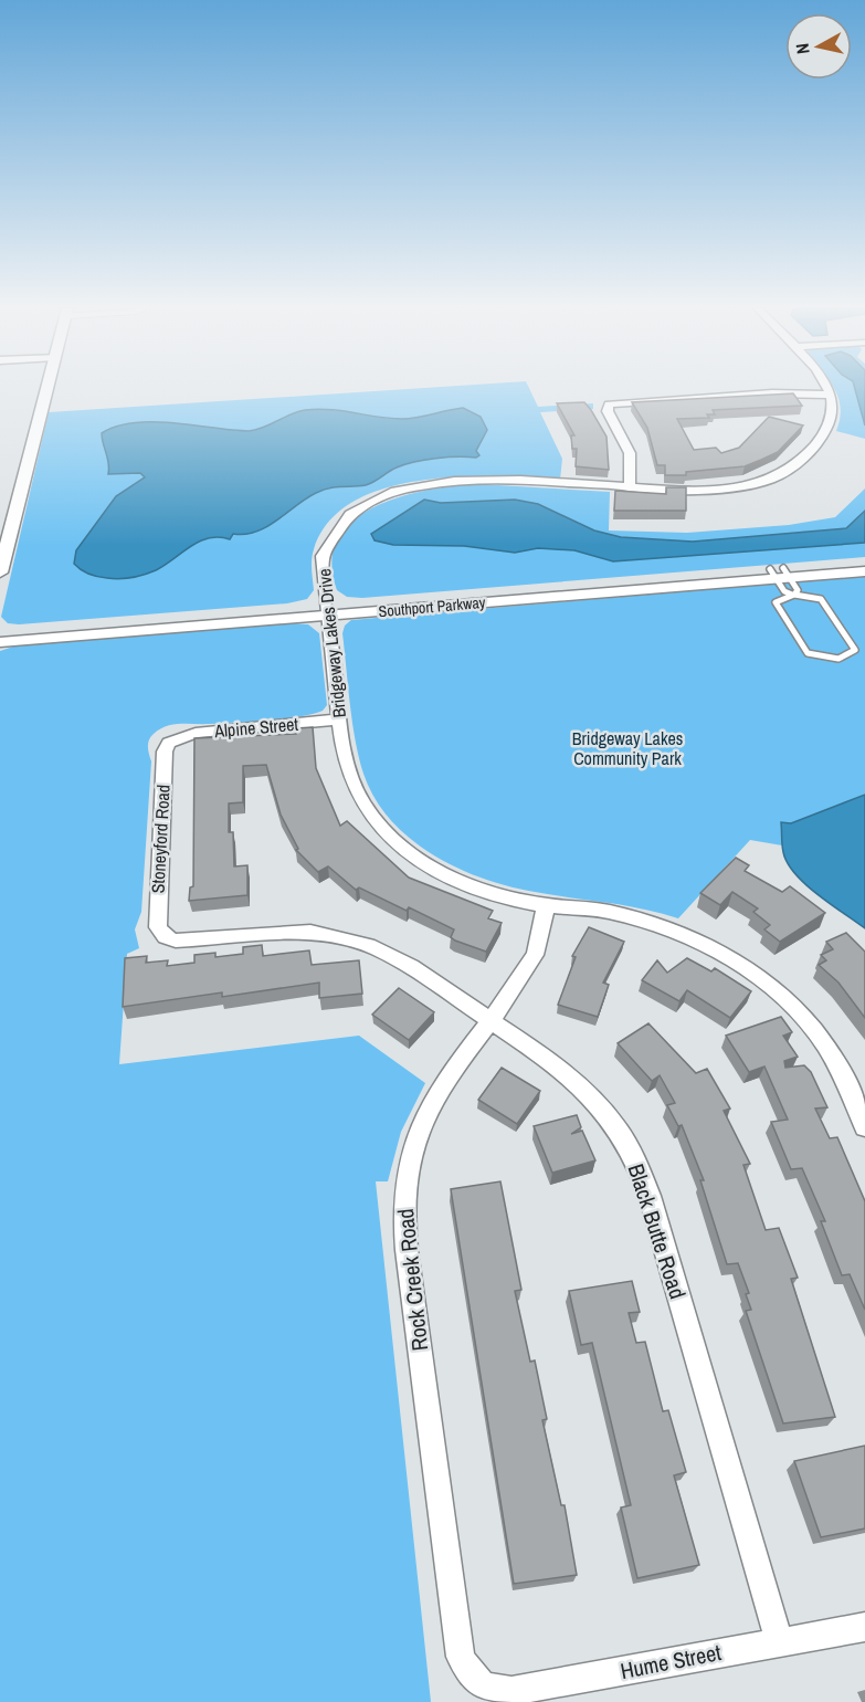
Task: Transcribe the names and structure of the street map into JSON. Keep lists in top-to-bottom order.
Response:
{
  "streets": {
    "street": [
      "Southport Parkway",
      "Bridgeway Lakes Drive",
      "Alpine Street",
      "Stoneyford Road",
      "Black Butte Road",
      "Rock Creek Road",
      "Hume Street"
    ]
  },
  "crossings": [
    ["Southport Parkway", "Bridgeway Lakes Drive"],
    ["Bridgeway Lakes Drive", "Alpine Street"],
    ["Bridgeway Lakes Drive", "Rock Creek Road"],
    ["Alpine Street", "Stoneyford Road"],
    ["Stoneyford Road", "Black Butte Road"],
    ["Black Butte Road", "Rock Creek Road"],
    ["Black Butte Road", "Hume Street"],
    ["Rock Creek Road", "Hume Street"]
  ],
  "parks": ["Bridgeway Lakes Community Park"],
  "north": "left"
}
